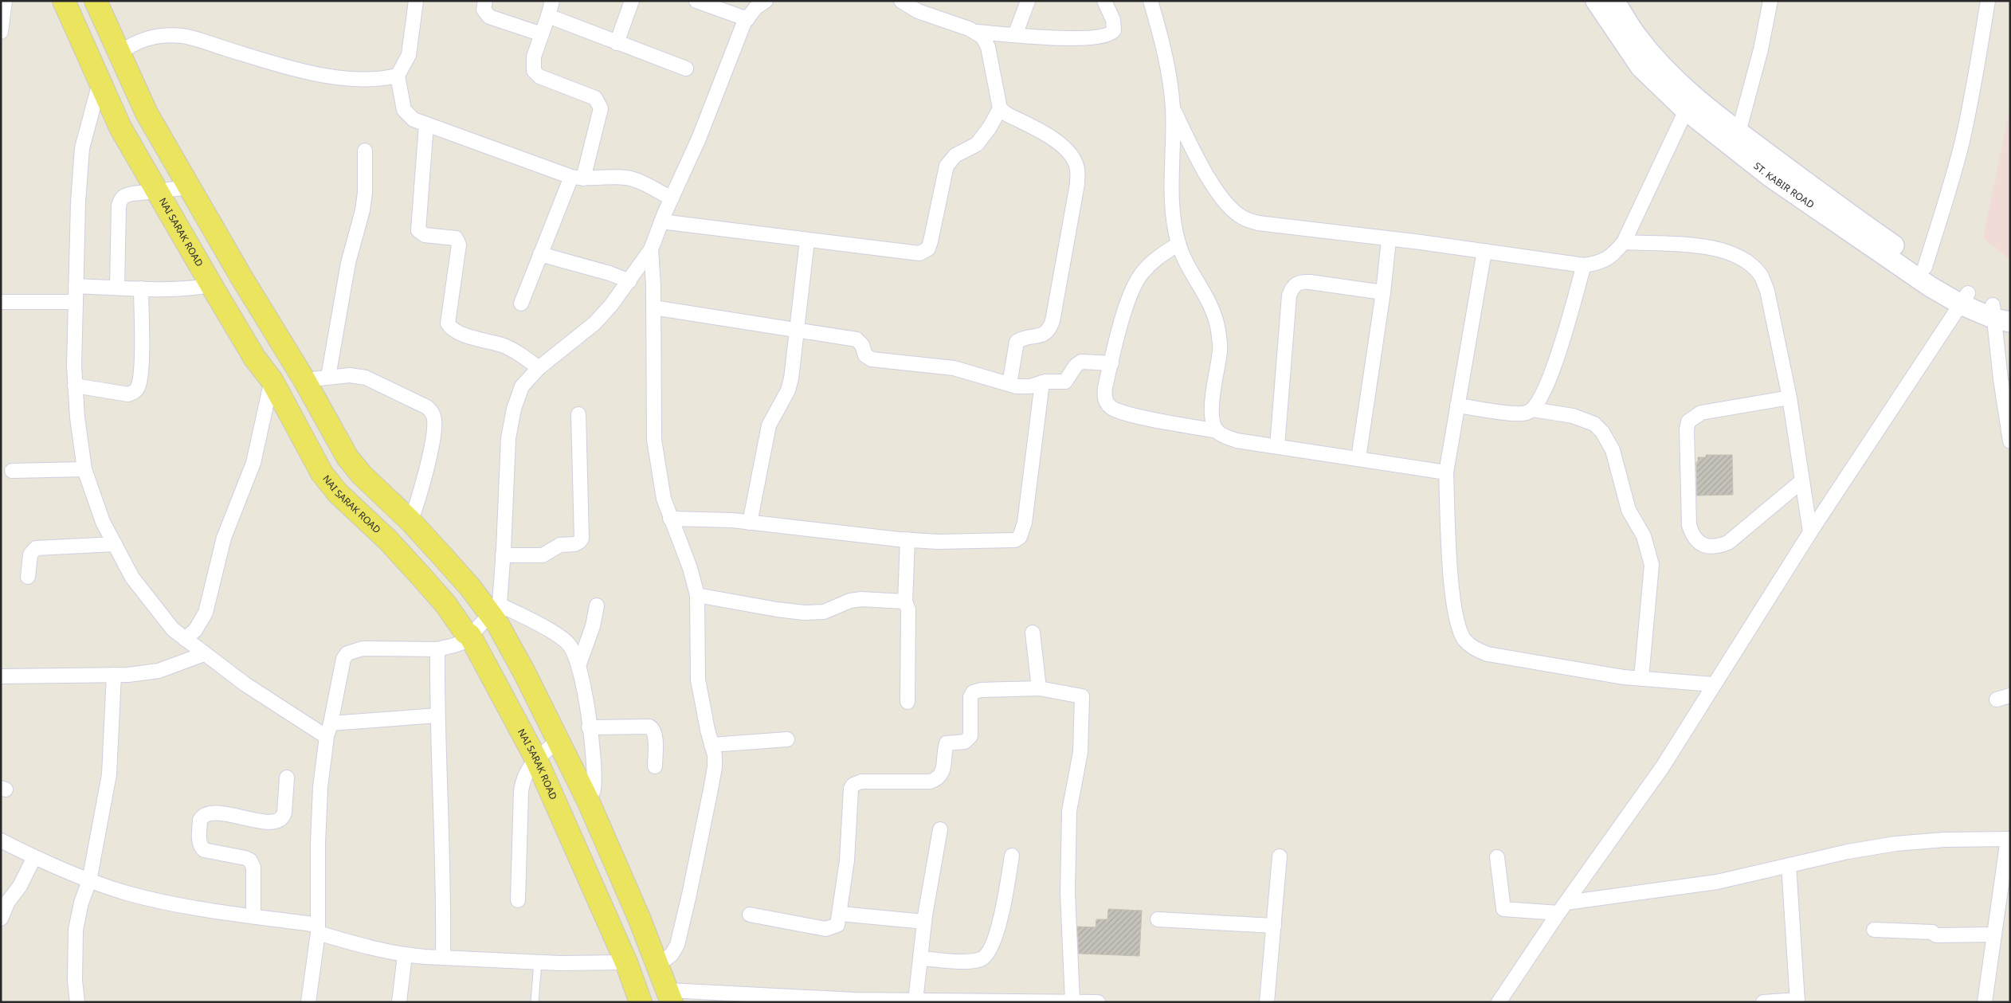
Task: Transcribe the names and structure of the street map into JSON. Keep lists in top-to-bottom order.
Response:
{
  "streets": {
    "main road": ["ST. KABIR ROAD", "NAI SARAK ROAD"]
  }
}
